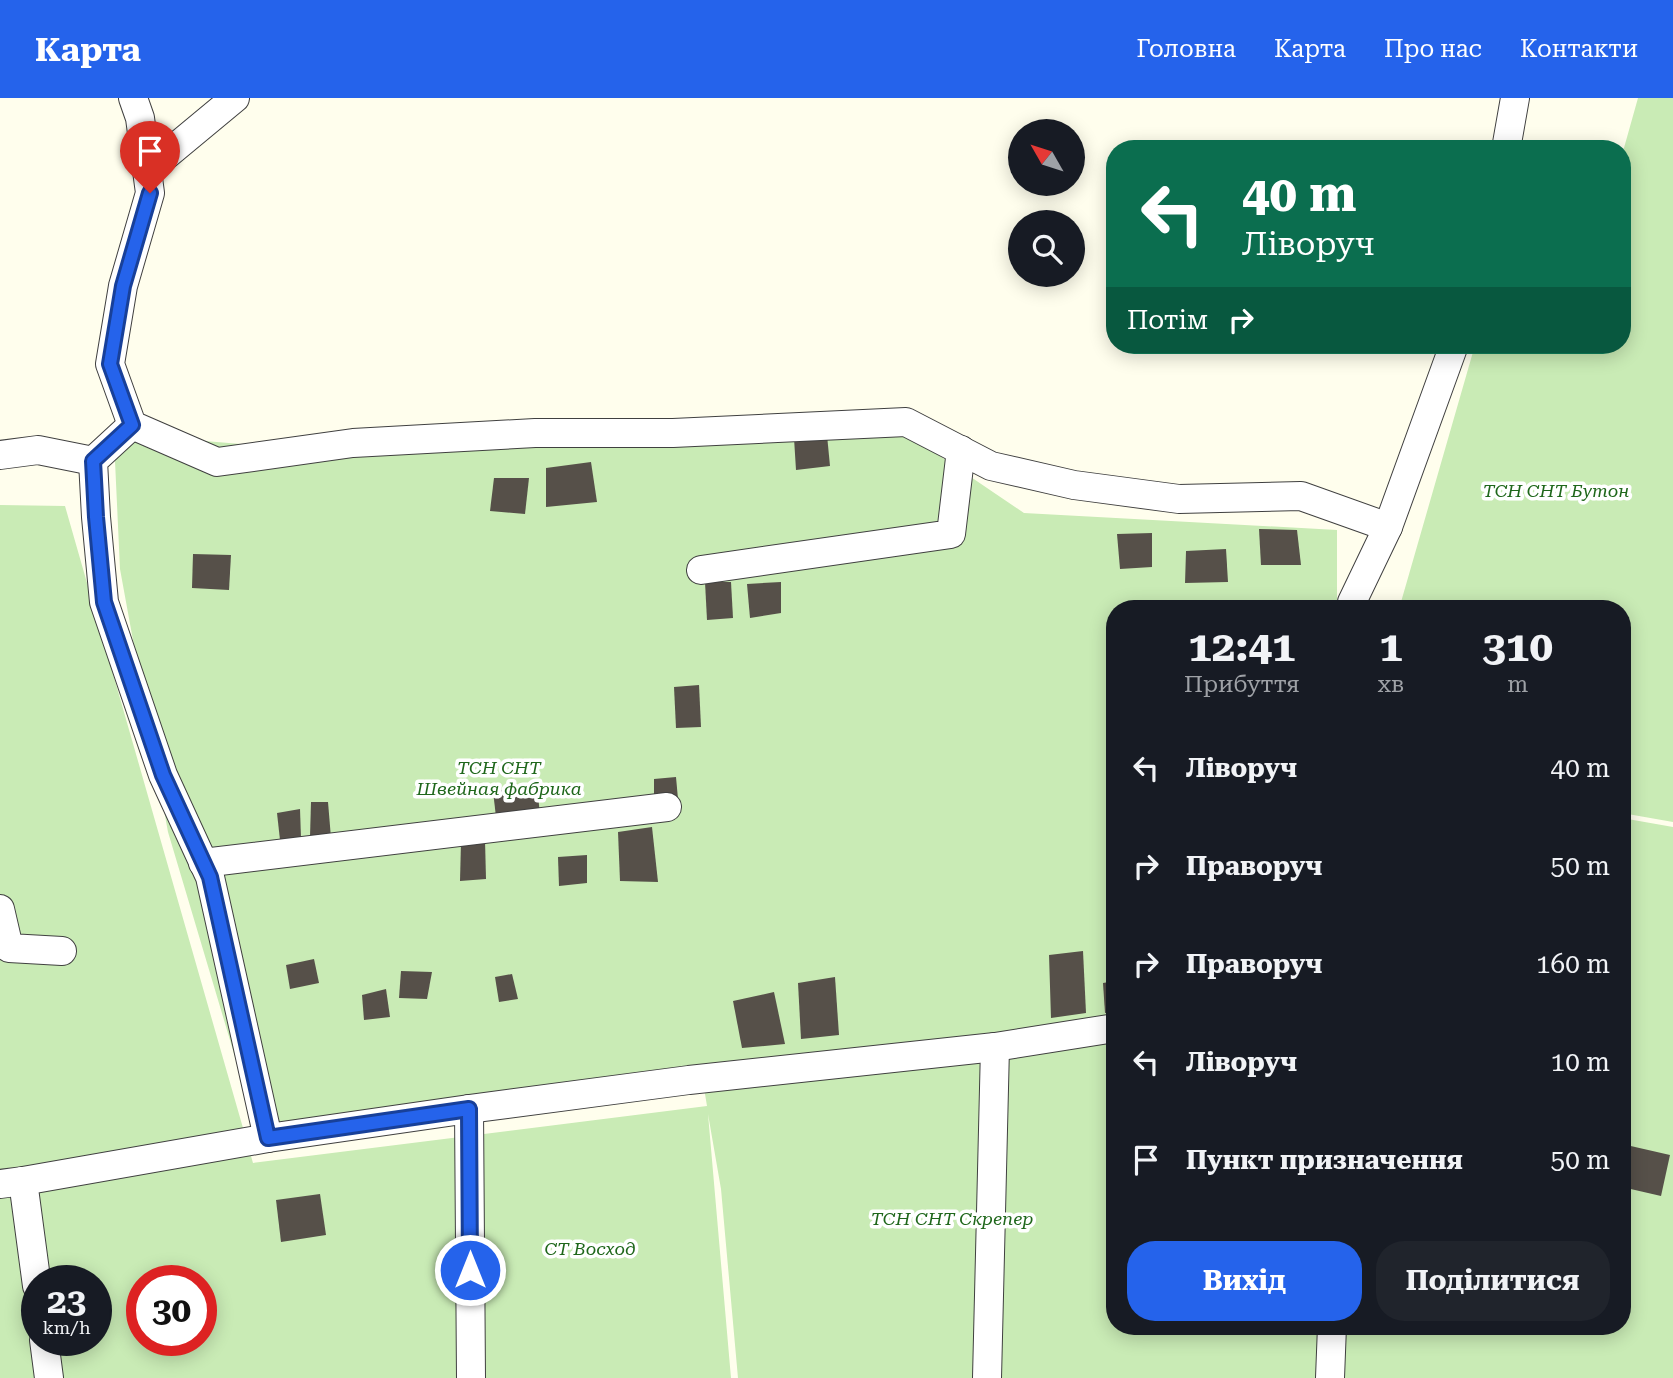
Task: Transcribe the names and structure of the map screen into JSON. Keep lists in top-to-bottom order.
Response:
{
  "parks": [
    "ТСН СНТ Бутон",
    "ТСН СНТ Швейная фабрика",
    "ТСН СНТ Скрепер",
    "СТ Восход"
  ],
  "north": "top left",
  "page": {
    "header": "Карта",
    "nav": [
      "Головна",
      "Карта",
      "Про нас",
      "Контакти"
    ],
    "turn": ["40 m", "Ліворуч"],
    "then": "Потім",
    "eta": [
      "12:41",
      "Прибуття",
      "1",
      "хв",
      "310",
      "m"
    ],
    "list": [
      {
        "name": "Ліворуч",
        "value": "40 m"
      },
      {
        "name": "Праворуч",
        "value": "50 m"
      },
      {
        "name": "Праворуч",
        "value": "160 m"
      },
      {
        "name": "Ліворуч",
        "value": "10 m"
      },
      {
        "name": "Пункт призначення",
        "value": "50 m"
      }
    ],
    "buttons": ["Вихід", "Поділитися"],
    "speed": "23 km/h",
    "limit": "30"
  }
}
